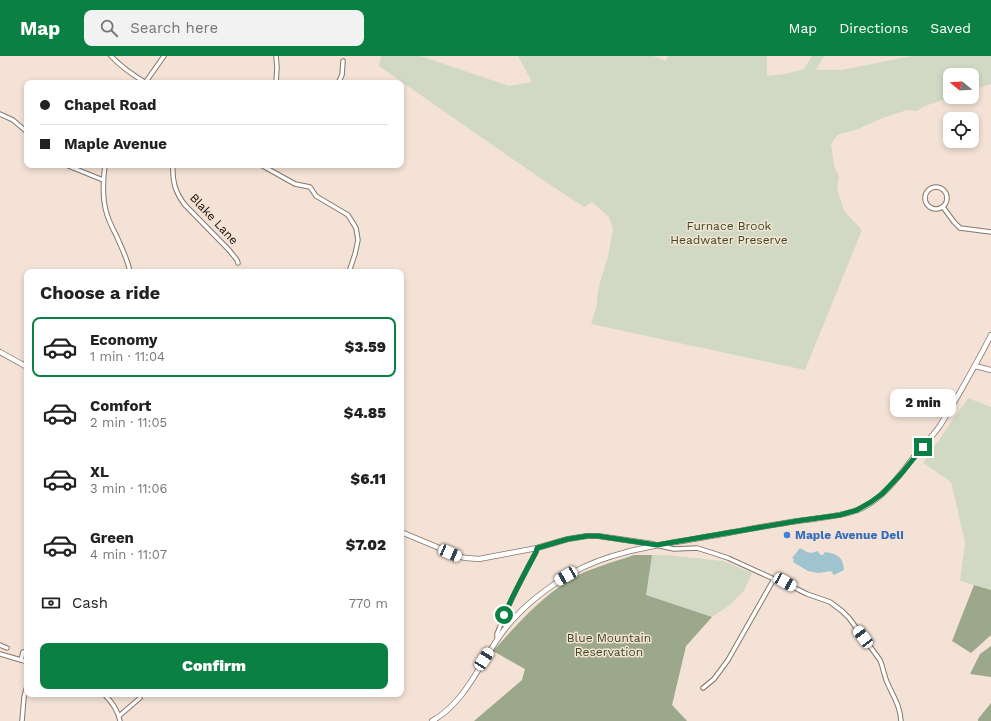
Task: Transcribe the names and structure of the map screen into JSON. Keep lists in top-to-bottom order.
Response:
{
  "streets": {
    "street": ["Blake Lane"]
  },
  "parks": ["Furnace Brook Headwater Preserve", "Blue Mountain Reservation"],
  "places": ["Maple Avenue Deli"],
  "north": "left",
  "page": {
    "header": "Map",
    "search": "Search here",
    "nav": ["Map", "Directions", "Saved"],
    "banner": ["Chapel Road", "Maple Avenue"],
    "heading": "Choose a ride",
    "list": [
      {
        "name": "Economy",
        "note": "1 min · 11:04",
        "value": "$3.59"
      },
      {
        "name": "Comfort",
        "note": "2 min · 11:05",
        "value": "$4.85"
      },
      {
        "name": "XL",
        "note": "3 min · 11:06",
        "value": "$6.11"
      },
      {
        "name": "Green",
        "note": "4 min · 11:07",
        "value": "$7.02"
      }
    ],
    "bubble": "2 min",
    "pay": ["Cash", "770 m"],
    "buttons": "Confirm"
  }
}
